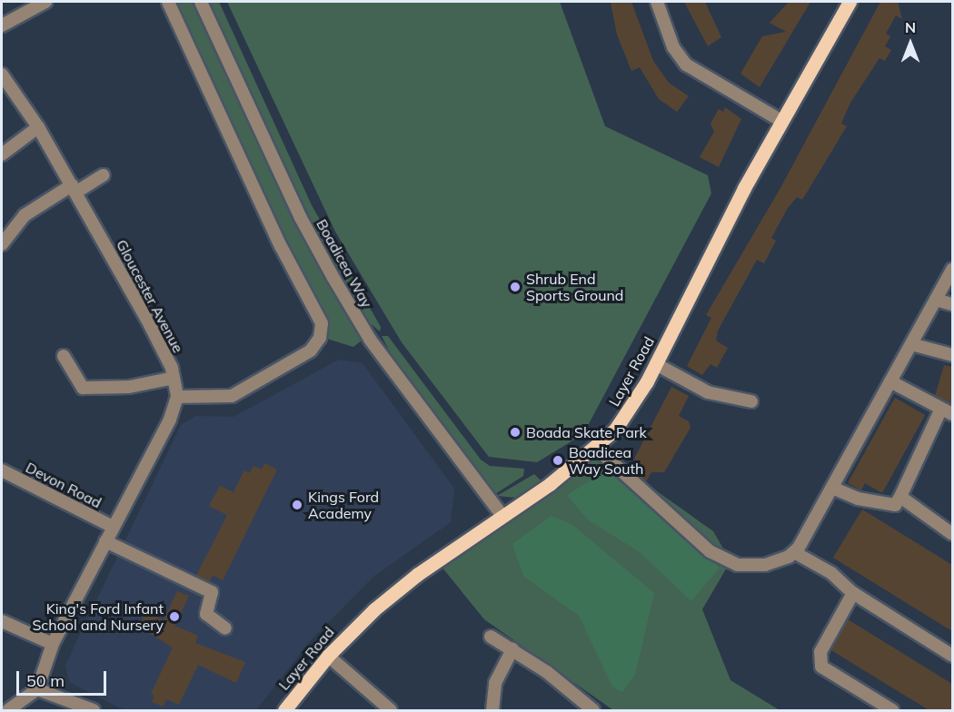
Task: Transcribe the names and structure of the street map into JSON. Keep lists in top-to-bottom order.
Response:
{
  "streets": {
    "main road": ["Layer Road"],
    "street": ["Boadicea Way", "Gloucester Avenue", "Devon Road"]
  },
  "crossings": [
    ["Boadicea Way", "Layer Road"],
    ["Gloucester Avenue", "Devon Road"]
  ],
  "places": [
    "Shrub End Sports Ground",
    "Boada Skate Park",
    "Boadicea Way South",
    "Kings Ford Academy",
    "King's Ford Infant School and Nursery"
  ],
  "scale_bar": "50 m",
  "north": "top"
}
